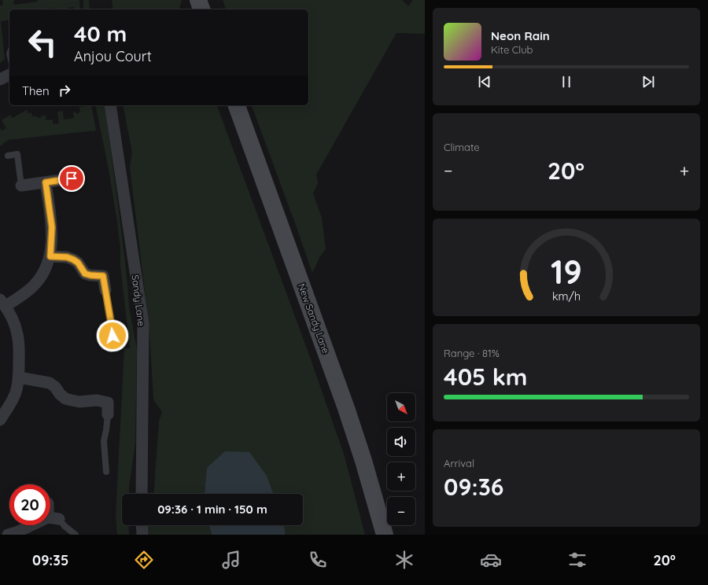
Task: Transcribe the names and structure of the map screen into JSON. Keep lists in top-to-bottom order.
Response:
{
  "streets": {
    "street": ["Sandy Lane", "New Sandy Lane"]
  },
  "north": "bottom right",
  "page": {
    "turn": ["40 m", "Anjou Court"],
    "song": ["Neon Rain", "Kite Club"],
    "then": "Then",
    "tile": [
      "Climate",
      ["Range · 81%", "405 km"],
      ["Arrival", "09:36"]
    ],
    "heat": ["−", "20°", "+"],
    "map_buttons": ["+", "−"],
    "limit": "20",
    "trip": "09:36 · 1 min · 150 m",
    "tabs": ["09:35", "20°"],
    "gauge": ["19", "km/h"]
  }
}
